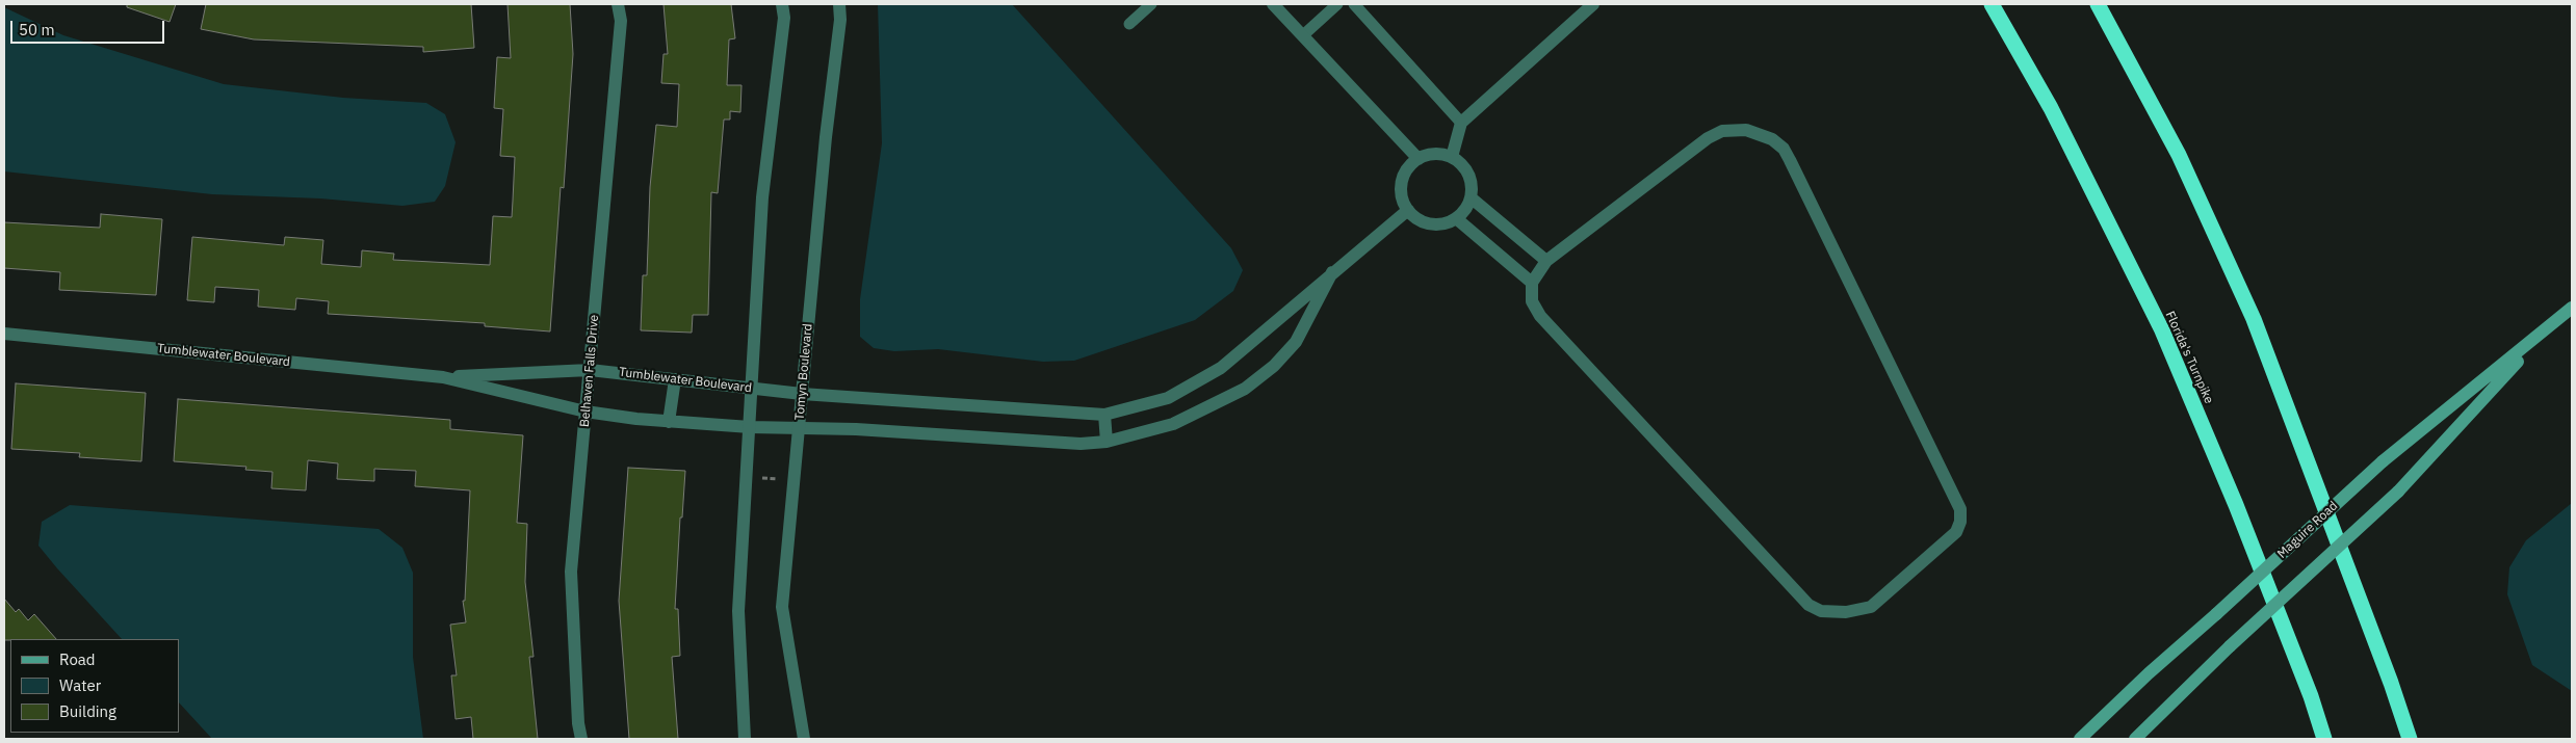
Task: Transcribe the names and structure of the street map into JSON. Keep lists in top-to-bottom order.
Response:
{
  "streets": {
    "highway": ["Florida's Turnpike"],
    "main road": ["Maguire Road"],
    "street": ["Tumblewater Boulevard", "Belhaven Falls Drive", "Tomyn Boulevard"]
  },
  "crossings": [
    ["Tumblewater Boulevard", "Belhaven Falls Drive"],
    ["Tumblewater Boulevard", "Tomyn Boulevard"]
  ],
  "legend": ["Road", "Water", "Building"],
  "scale_bar": "50 m"
}
